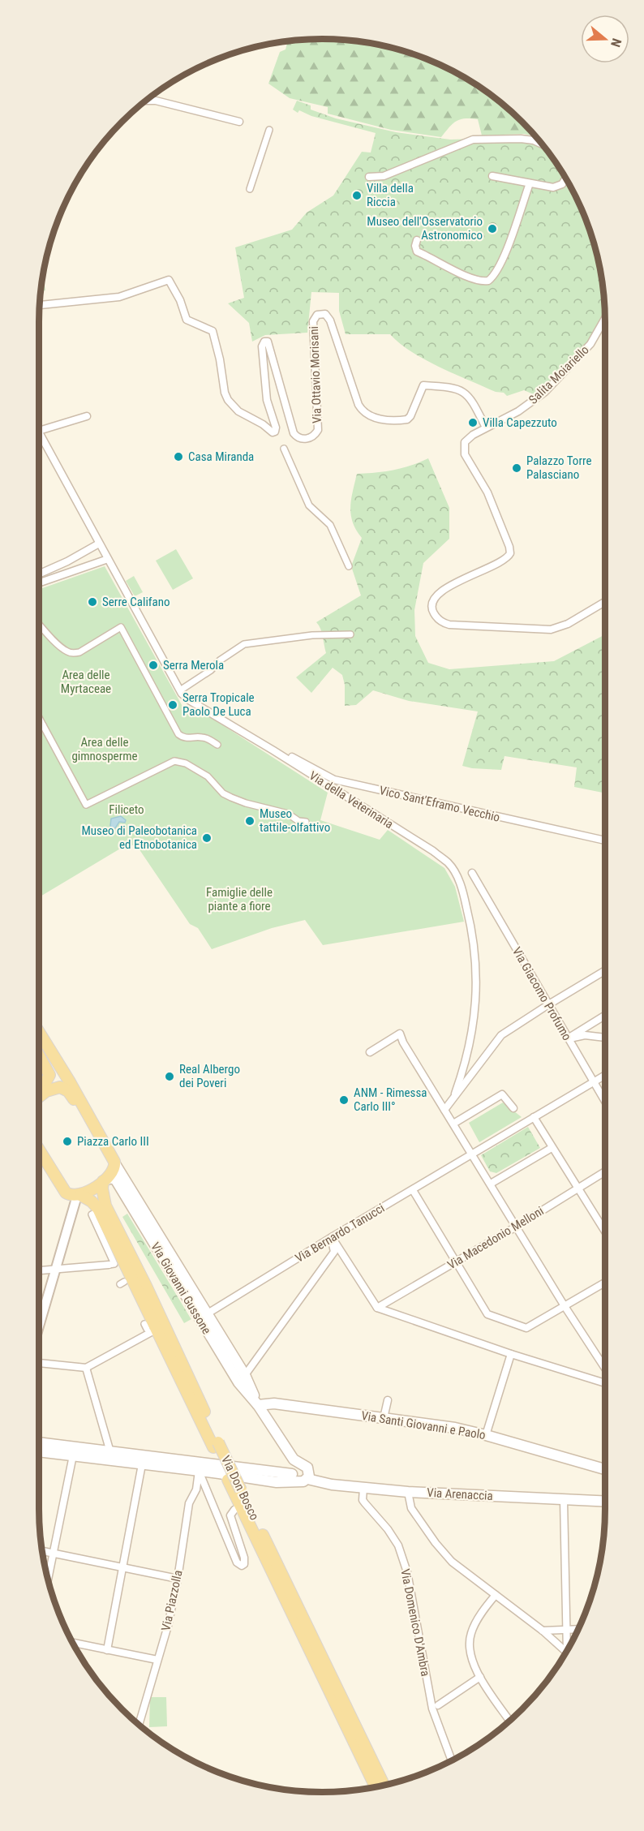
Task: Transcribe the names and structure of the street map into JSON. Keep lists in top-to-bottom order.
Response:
{
  "streets": {
    "main road": [
      "Via Giovanni Gussone",
      "Via Santi Giovanni e Paolo",
      "Via Don Bosco",
      "Via Arenaccia"
    ],
    "street": [
      "Via Ottavio Morisani",
      "Salita Moiariello",
      "Via della Veterinaria",
      "Vico Sant'Eframo Vecchio",
      "Via Giacomo Profumo",
      "Via Bernardo Tanucci",
      "Via Macedonio Melloni",
      "Via Piazzolla",
      "Via Domenico D'Ambra"
    ]
  },
  "crossings": [
    ["Via Ottavio Morisani", "Salita Moiariello"],
    ["Via della Veterinaria", "Vico Sant'Eframo Vecchio"],
    ["Via Giacomo Profumo", "Via Bernardo Tanucci"],
    ["Via Bernardo Tanucci", "Via Giovanni Gussone"],
    ["Via Giovanni Gussone", "Via Santi Giovanni e Paolo"],
    ["Via Giovanni Gussone", "Via Don Bosco"],
    ["Via Giovanni Gussone", "Via Arenaccia"],
    ["Via Arenaccia", "Via Domenico D'Ambra"]
  ],
  "parks": [
    "Area delle Myrtaceae",
    "Area delle gimnosperme",
    "Filiceto",
    "Famiglie delle piante a fiore"
  ],
  "places": [
    "Villa della Riccia",
    "Museo dell'Osservatorio Astronomico",
    "Villa Capezzuto",
    "Casa Miranda",
    "Palazzo Torre Palasciano",
    "Serre Califano",
    "Serra Merola",
    "Serra Tropicale Paolo De Luca",
    "Museo tattile-olfattivo",
    "Museo di Paleobotanica ed Etnobotanica",
    "Real Albergo dei Poveri",
    "ANM - Rimessa Carlo III°",
    "Piazza Carlo III"
  ],
  "north": "right"
}
